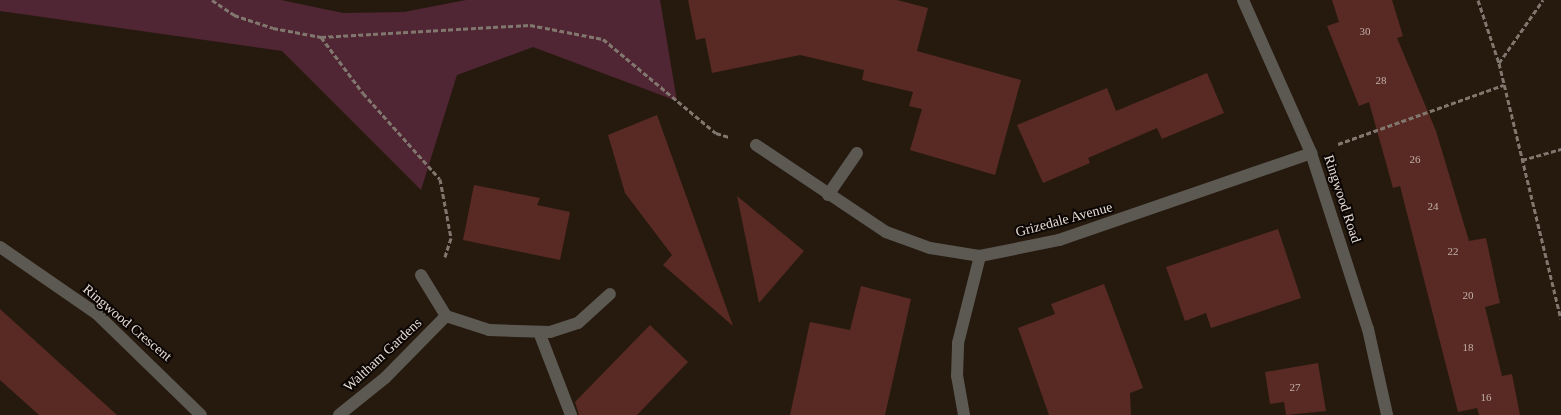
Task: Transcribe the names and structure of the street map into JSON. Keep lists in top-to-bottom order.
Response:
{
  "streets": {
    "street": [
      "Ringwood Road",
      "Grizedale Avenue",
      "Ringwood Crescent",
      "Waltham Gardens"
    ]
  },
  "crossings": [
    ["Ringwood Road", "Grizedale Avenue"]
  ],
  "house_numbers": [
    "30",
    "28",
    "26",
    "24",
    "22",
    "20",
    "18",
    "27",
    "16"
  ]
}
